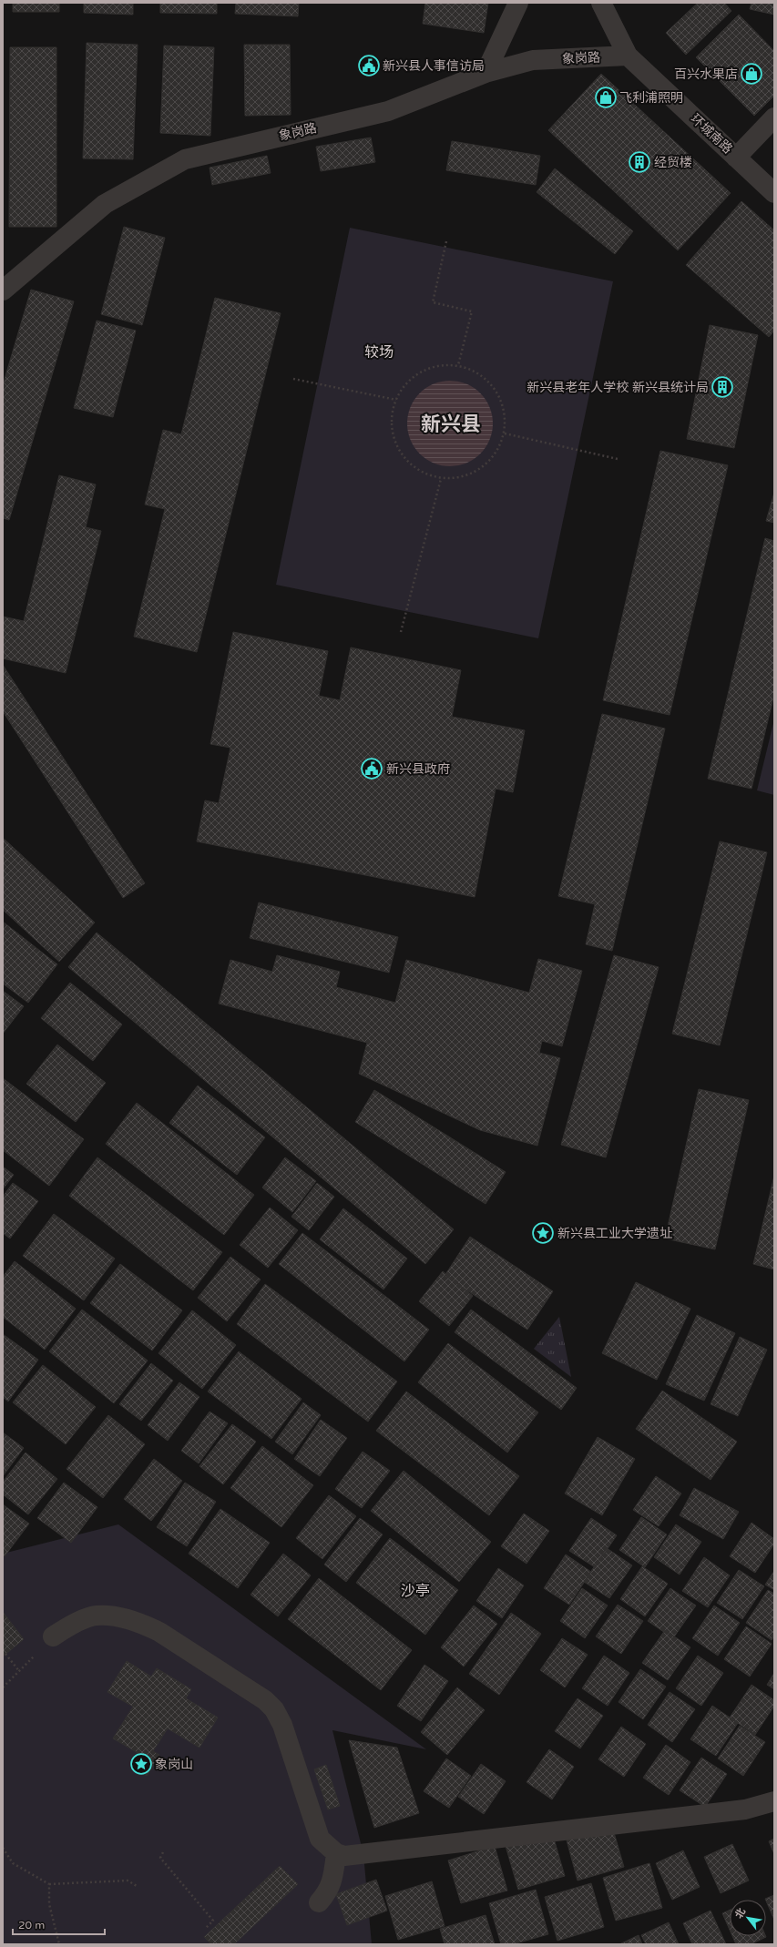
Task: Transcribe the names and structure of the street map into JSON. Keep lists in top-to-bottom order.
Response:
{
  "streets": {
    "street": ["象岗路", "环城南路"]
  },
  "crossings": [
    ["象岗路", "环城南路"]
  ],
  "districts": ["较场", "新兴县", "沙亭"],
  "places": {
    "public building": ["新兴县人事信访局", "新兴县政府"],
    "shop": ["百兴水果店", "飞利浦照明"],
    "building": ["经贸楼", "新兴县老年人学校 新兴县统计局"],
    "place": ["新兴县工业大学遗址", "象岗山"]
  },
  "scale_bar": "20 m",
  "north": "top left"
}
